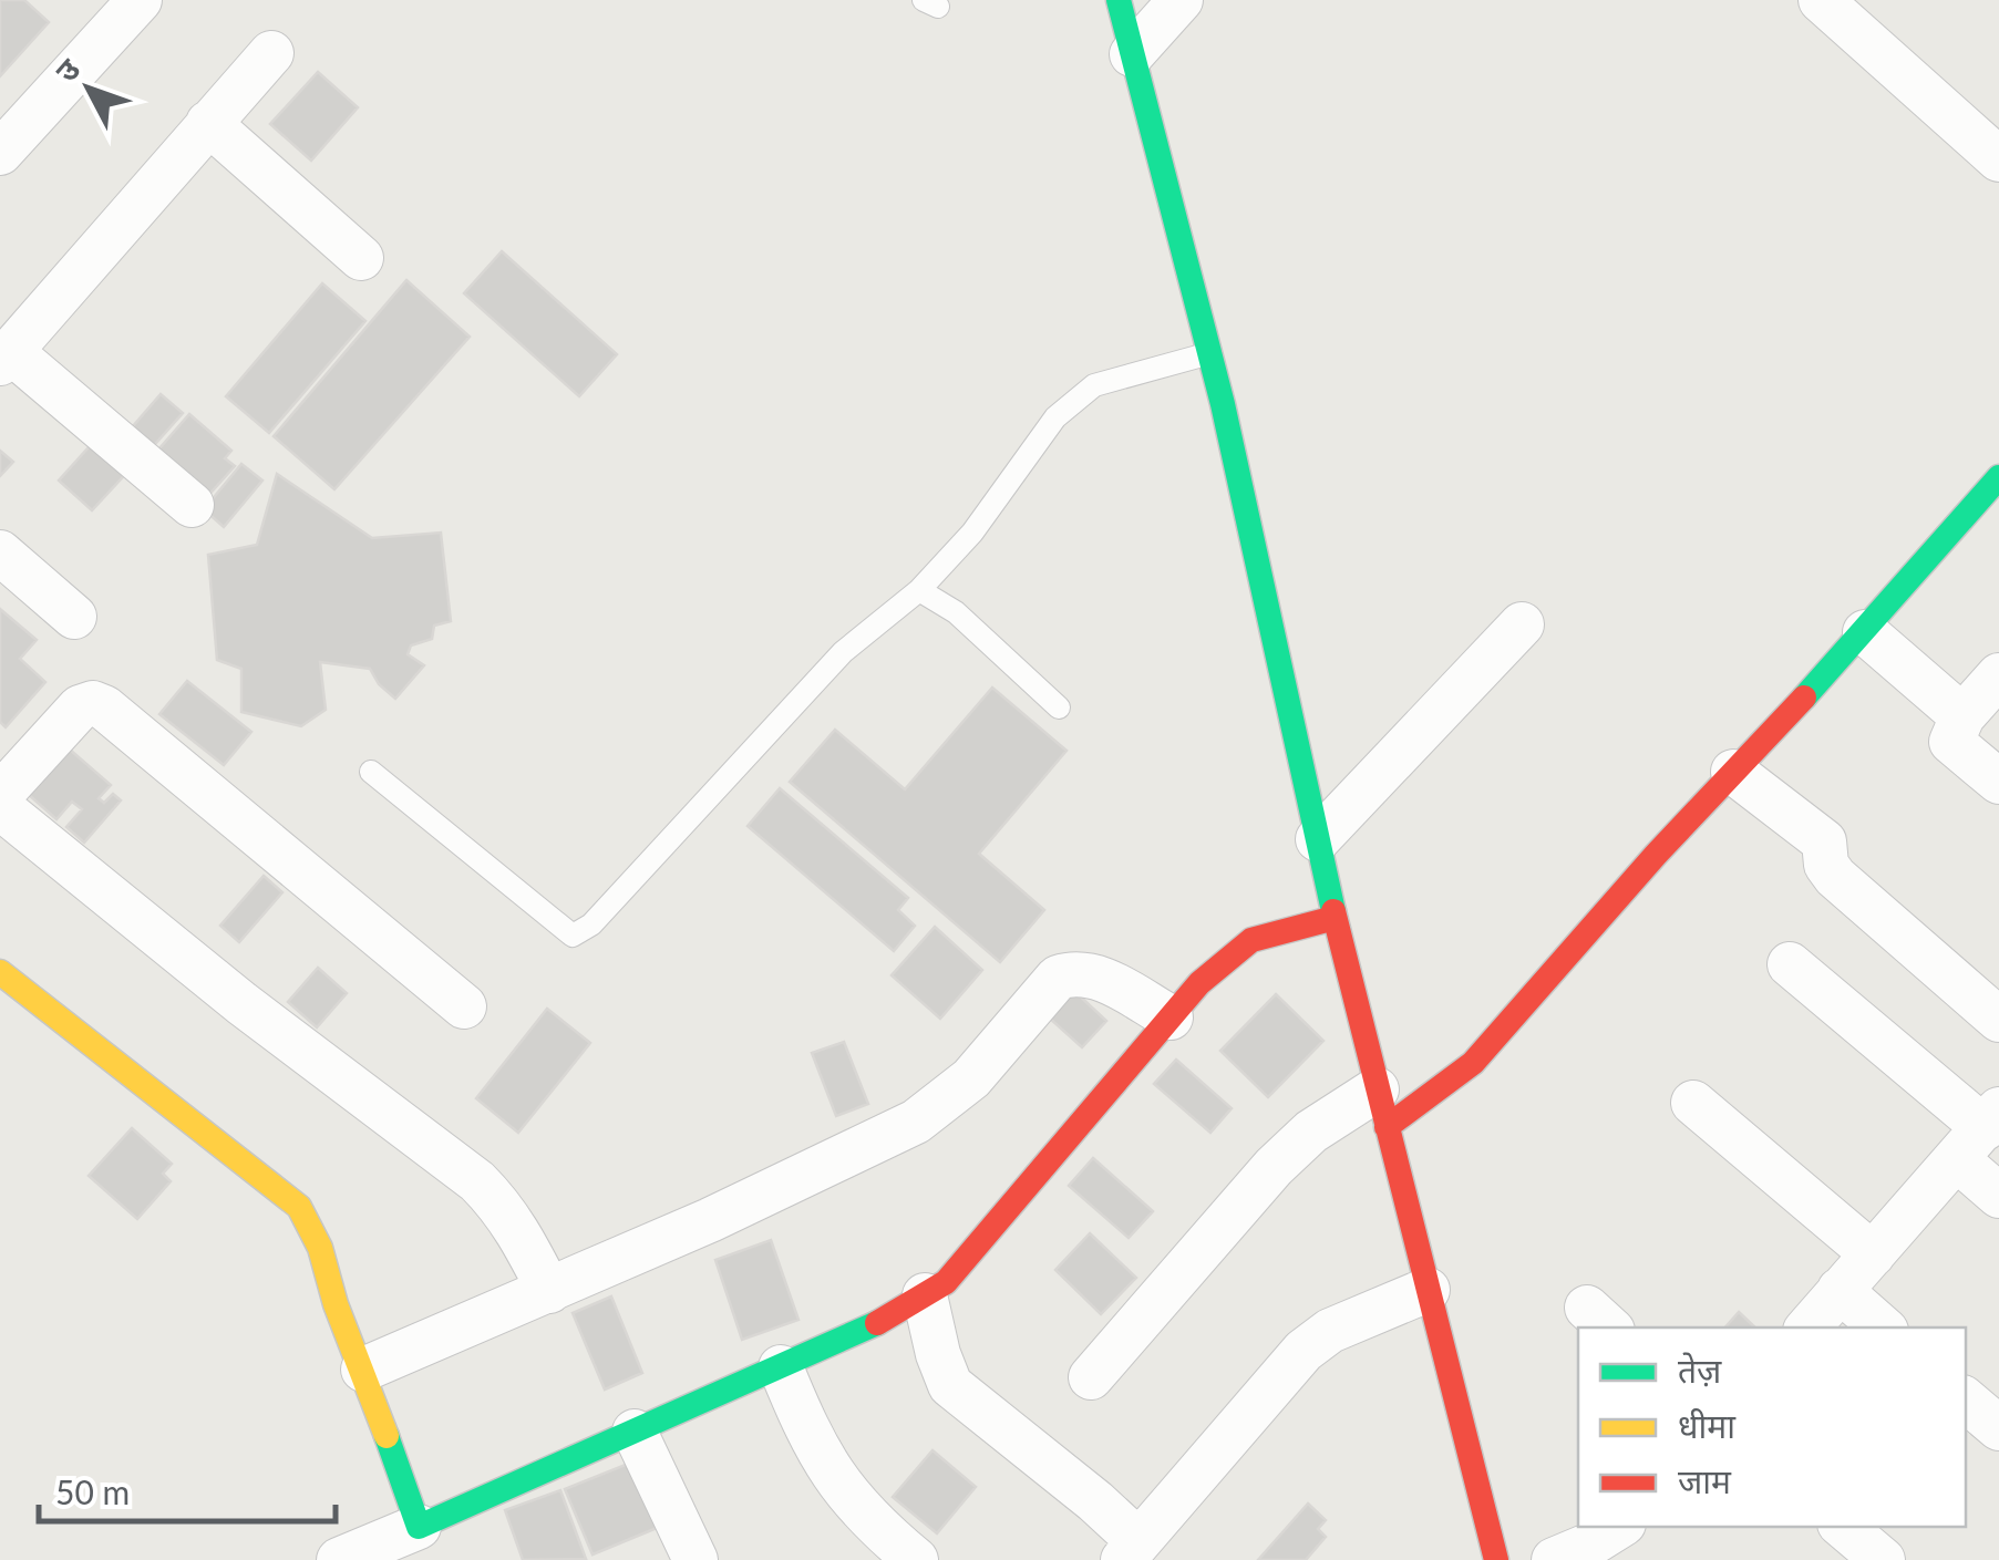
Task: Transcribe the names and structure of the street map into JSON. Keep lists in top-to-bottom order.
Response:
{
  "legend": ["तेज़", "धीमा", "जाम"],
  "scale_bar": "50 m",
  "north": "top left"
}
